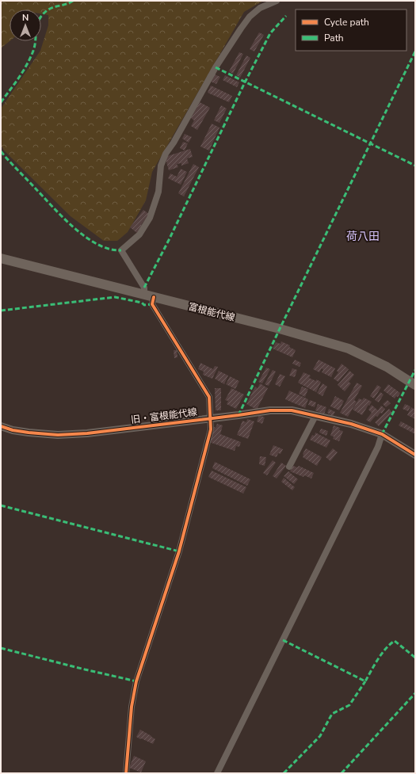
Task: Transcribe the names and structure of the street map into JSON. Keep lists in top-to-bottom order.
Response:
{
  "streets": {
    "main road": ["富根能代線"],
    "street": ["旧・富根能代線"]
  },
  "districts": ["荷八田"],
  "legend": ["Cycle path", "Path"],
  "north": "top"
}
